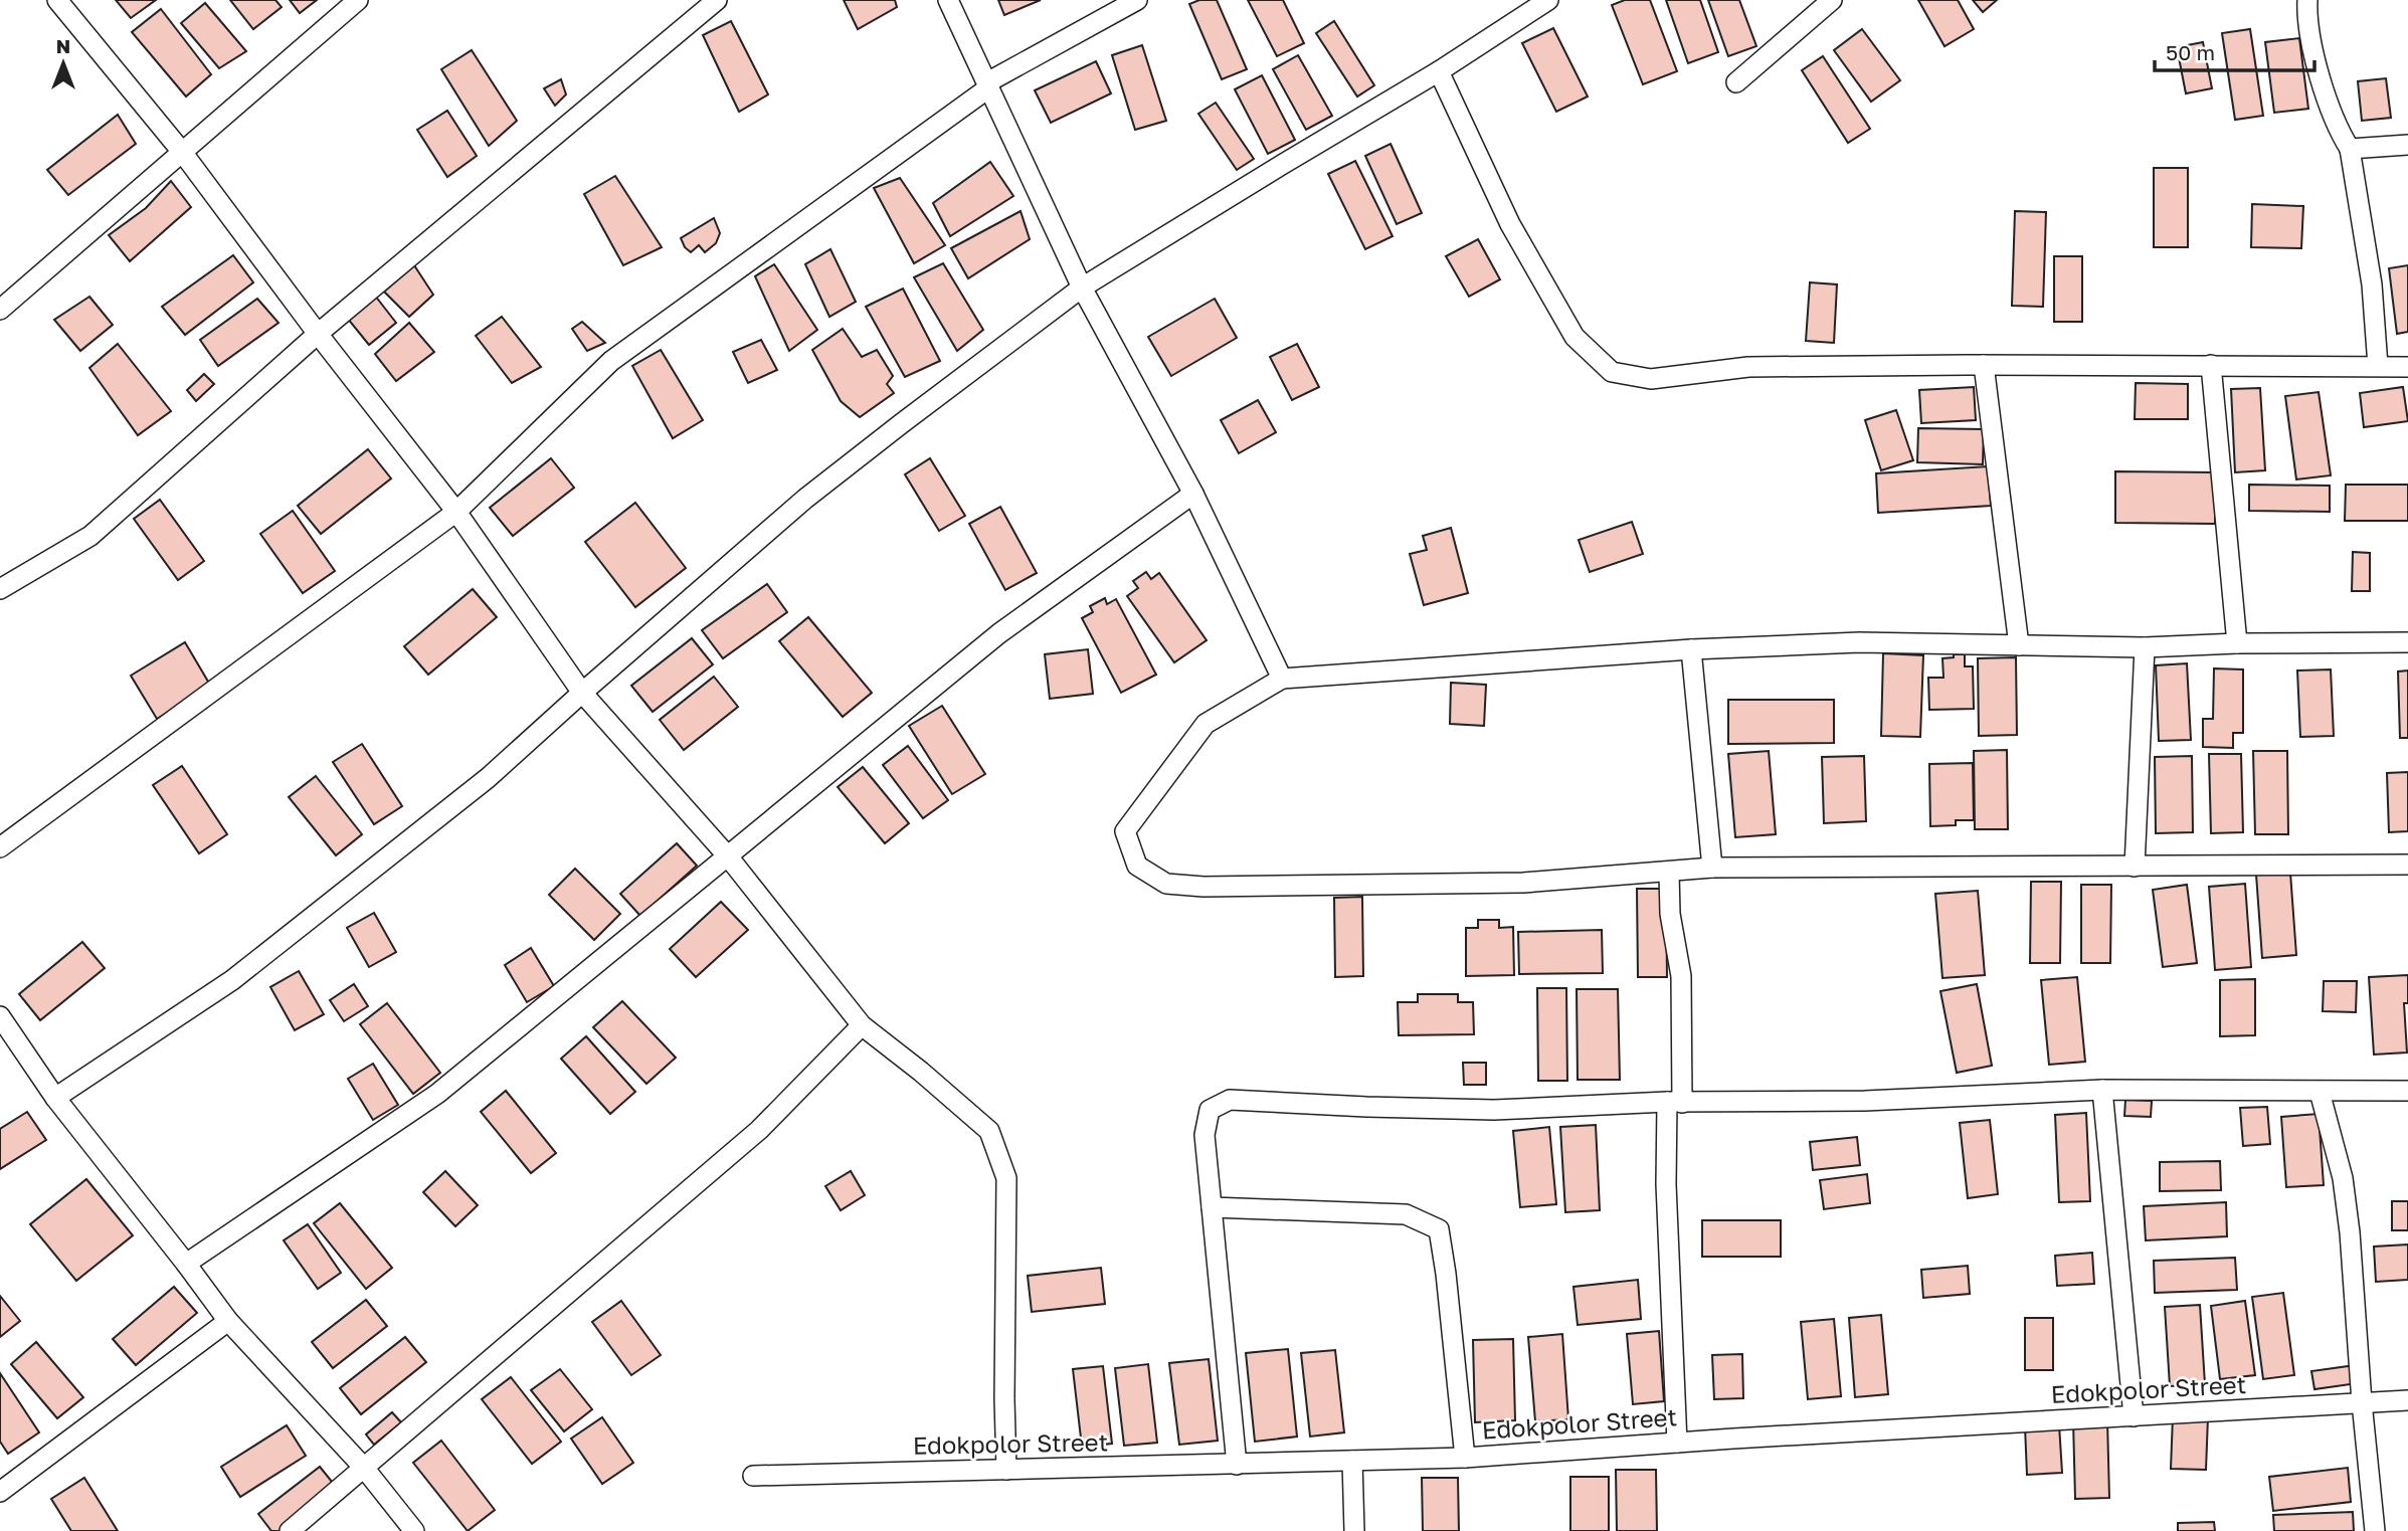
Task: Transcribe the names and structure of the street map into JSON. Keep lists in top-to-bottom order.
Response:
{
  "streets": {
    "street": ["Edokpolor Street"]
  },
  "scale_bar": "50 m",
  "north": "top"
}
